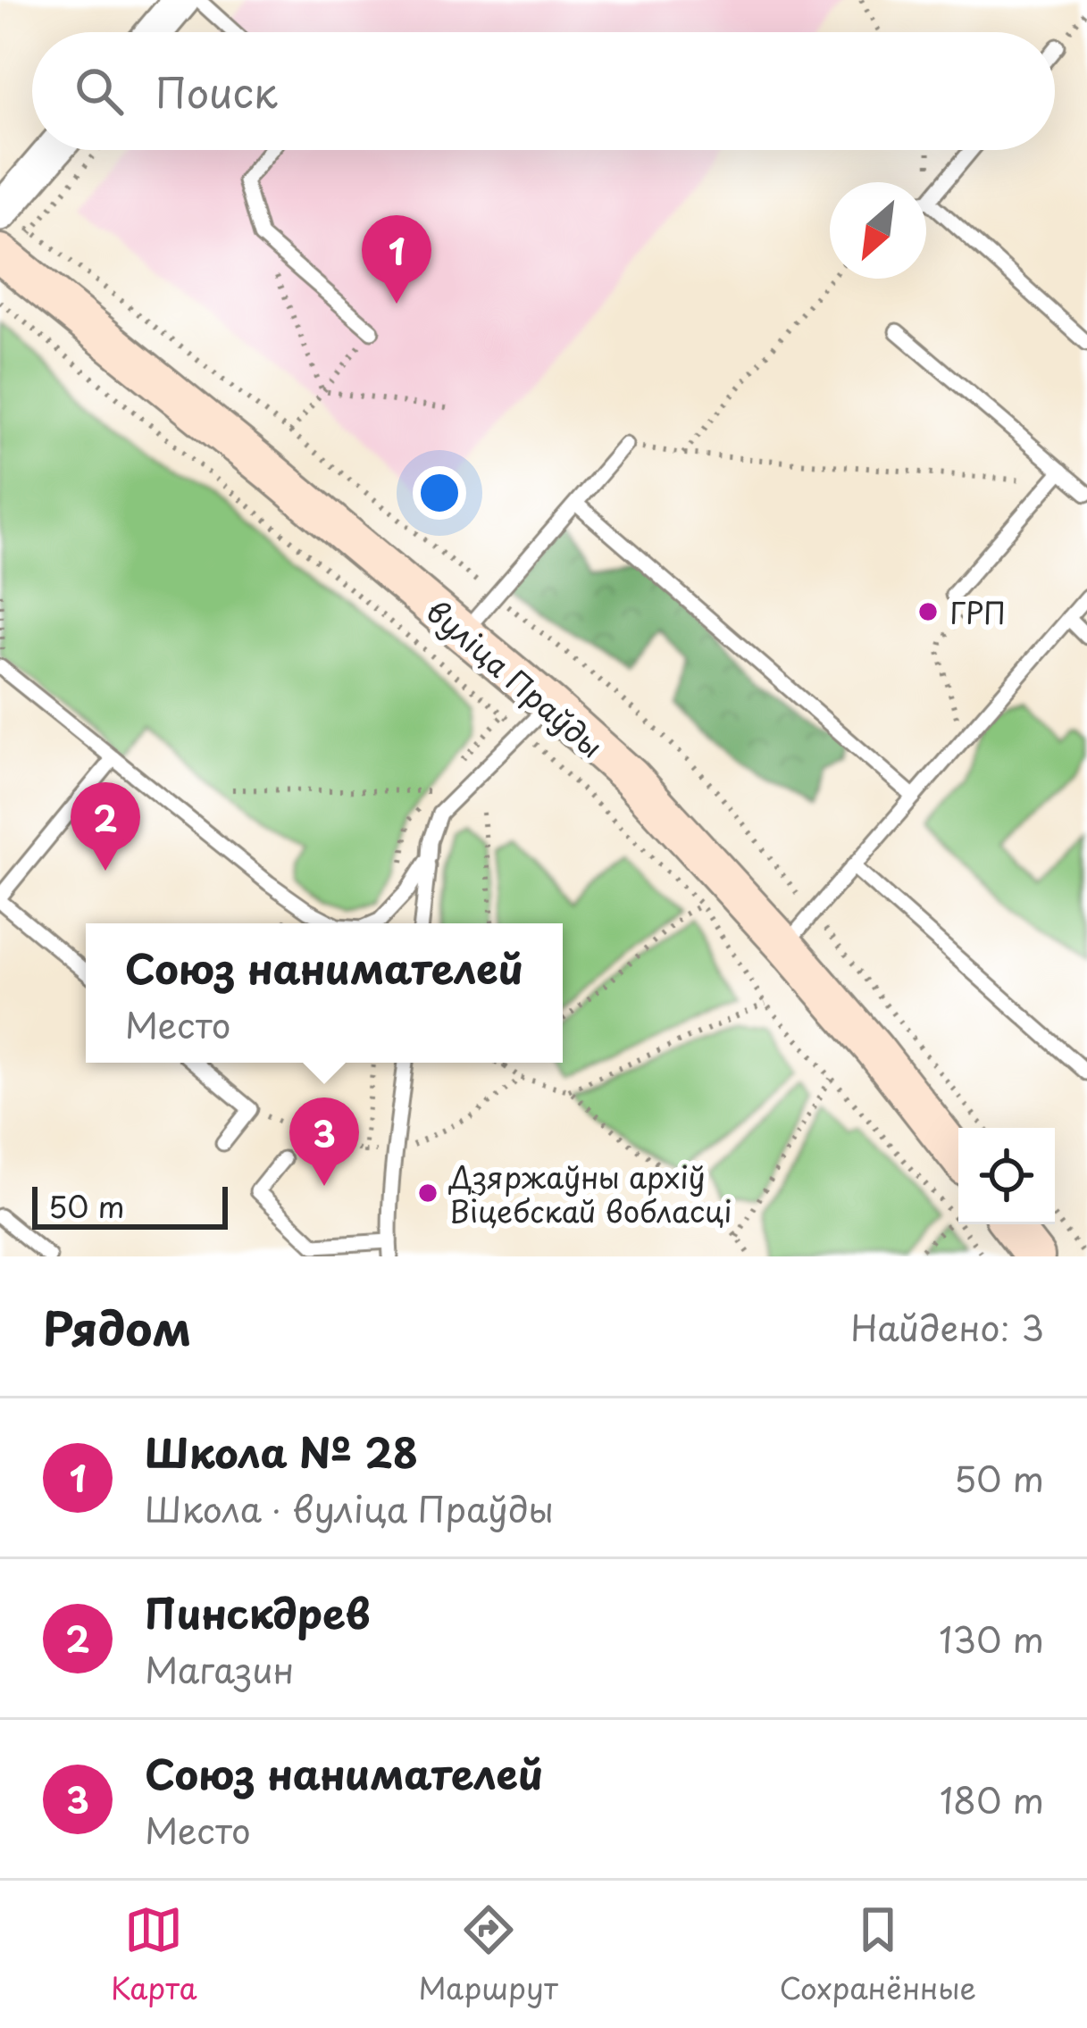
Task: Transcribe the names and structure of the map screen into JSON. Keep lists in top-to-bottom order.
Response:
{
  "streets": {
    "main road": ["вуліца Праўды"]
  },
  "places": ["ГРП", "Дзяржаўны архіў Віцебскай вобласці"],
  "scale_bar": "50 m",
  "north": "bottom left",
  "page": {
    "search": "Поиск",
    "pins": ["1", "2", "3"],
    "popup": ["Союз нанимателей", "Место"],
    "scale": "50 m",
    "heading": ["Рядом", "Найдено: 3"],
    "list": [
      {
        "mark": "1",
        "name": "Школа № 28",
        "note": "Школа · вуліца Праўды",
        "value": "50 m"
      },
      {
        "mark": "2",
        "name": "Пинскдрев",
        "note": "Магазин",
        "value": "130 m"
      },
      {
        "mark": "3",
        "name": "Союз нанимателей",
        "note": "Место",
        "value": "180 m"
      }
    ],
    "nav": ["Карта", "Маршрут", "Сохранённые"]
  }
}
